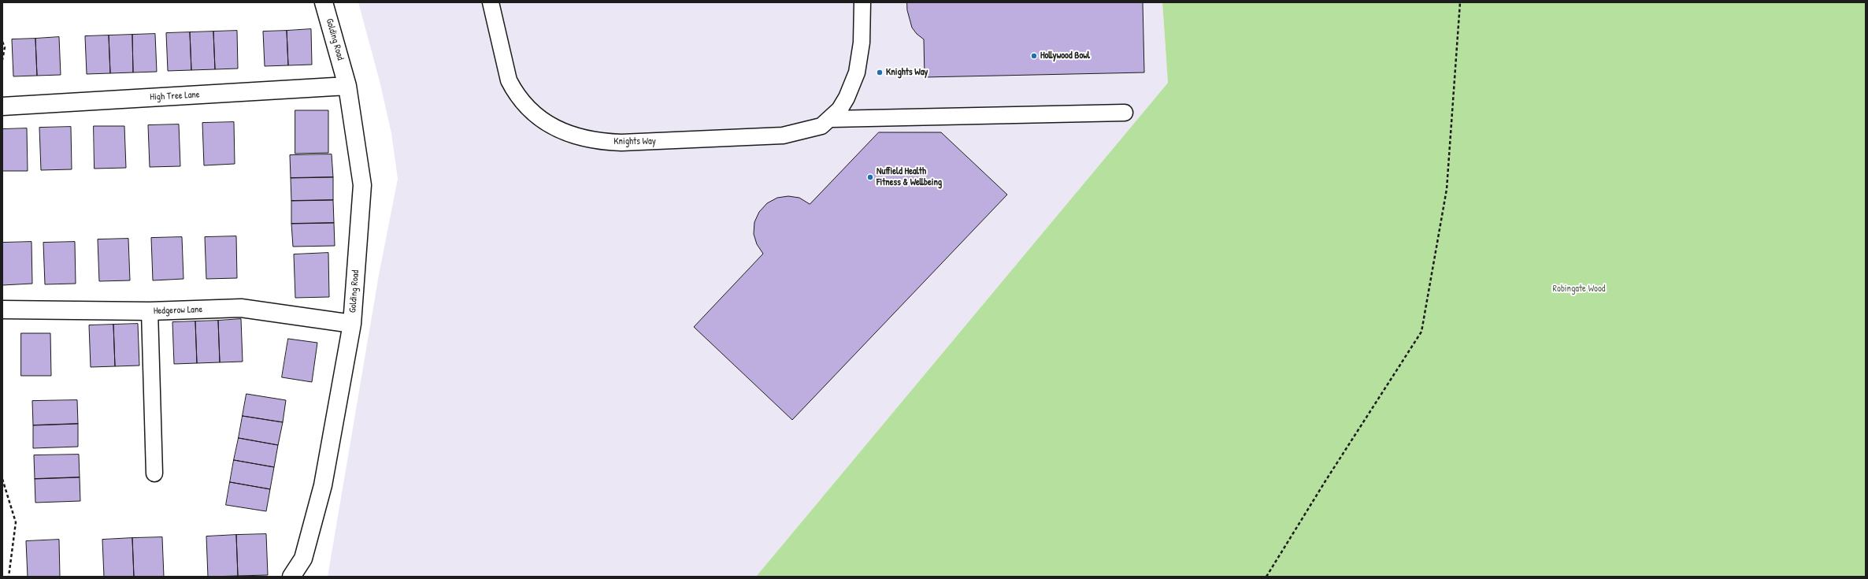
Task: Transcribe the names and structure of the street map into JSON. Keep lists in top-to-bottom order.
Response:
{
  "streets": {
    "street": ["Golding Road", "High Tree Lane", "Hedgerow Lane"],
    "lane": ["Knights Way"]
  },
  "crossings": [
    ["Golding Road", "High Tree Lane"],
    ["Golding Road", "Hedgerow Lane"]
  ],
  "parks": ["Robingate Wood"],
  "places": ["Hollywood Bowl", "Knights Way", "Nuffield Health Fitness & Wellbeing"]
}
